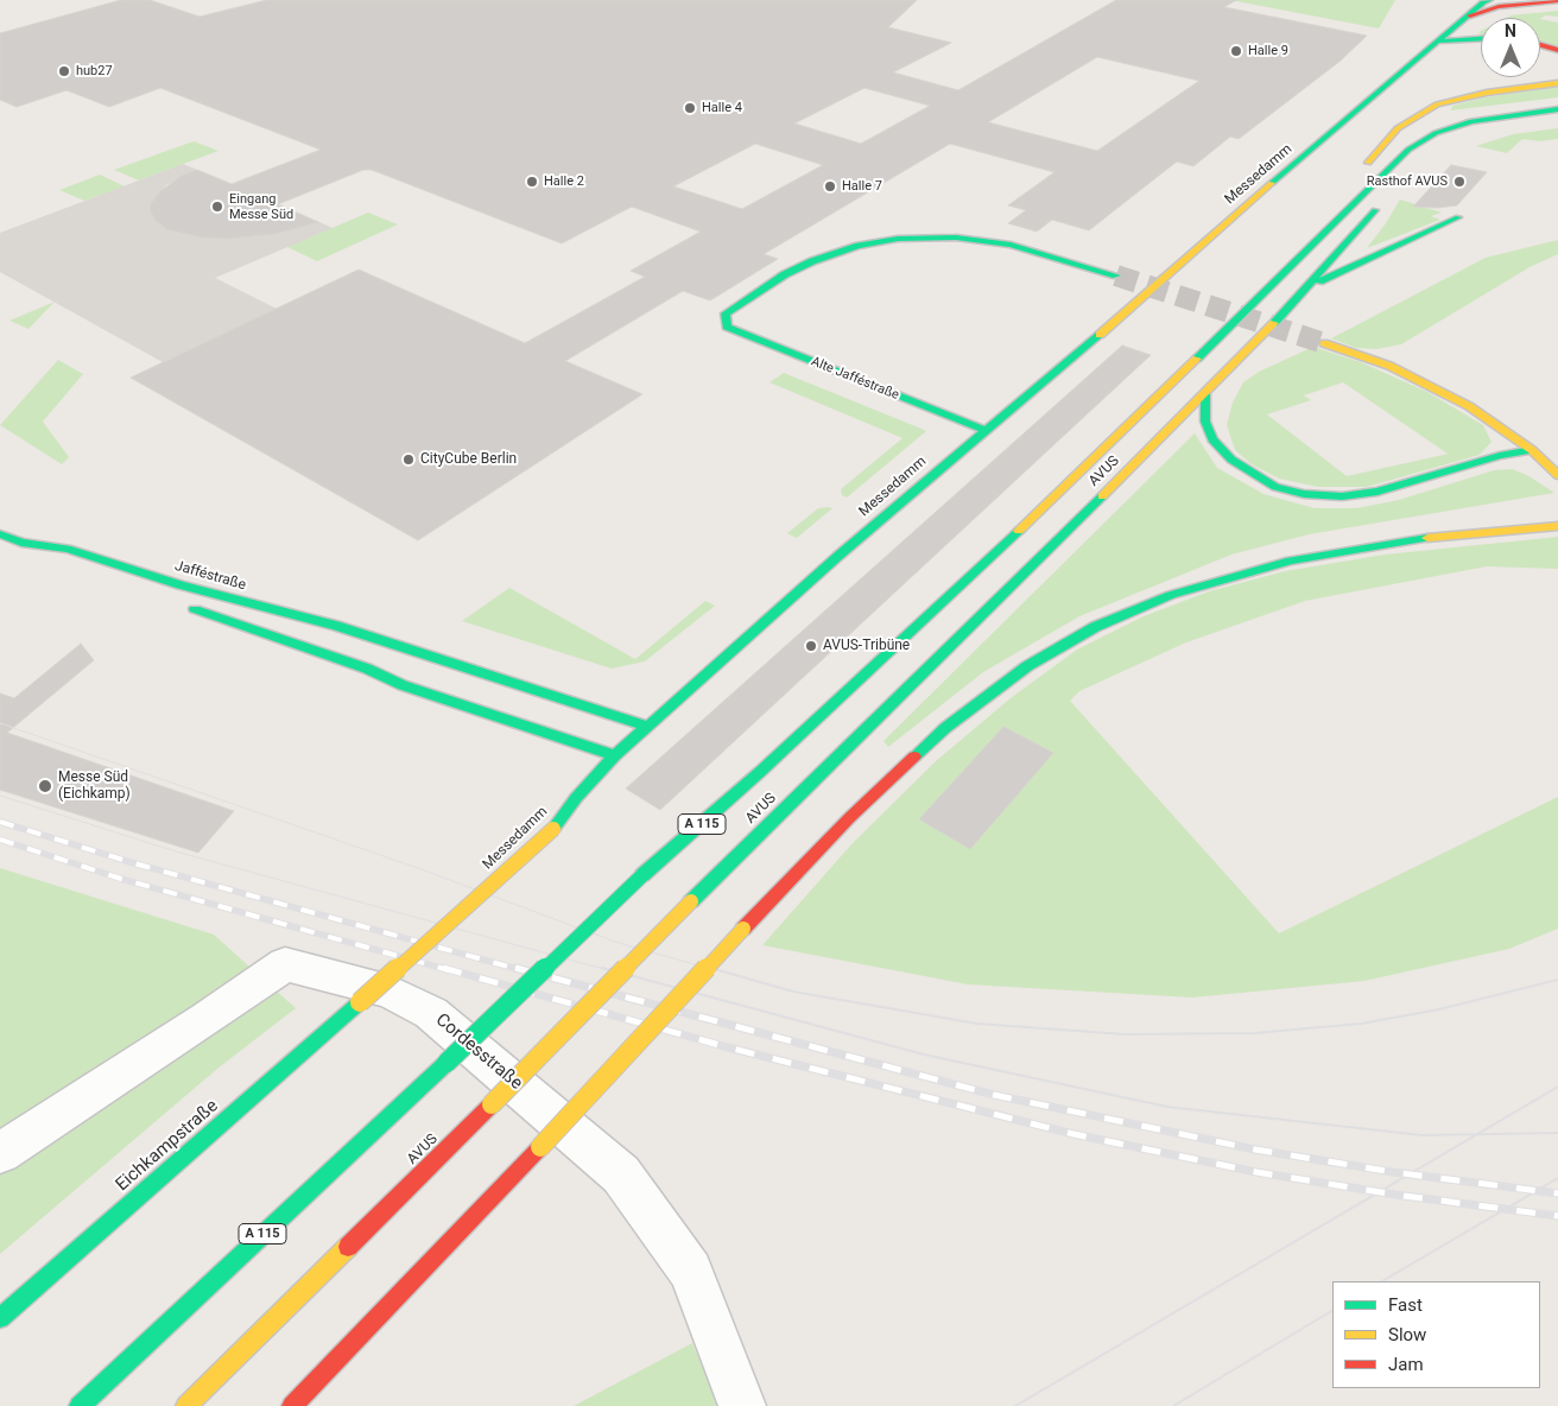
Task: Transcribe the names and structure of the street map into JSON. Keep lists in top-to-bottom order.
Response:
{
  "streets": {
    "main road": [
      "Messedamm",
      "Alte Jafféstraße",
      "AVUS",
      "Jafféstraße",
      "A 115",
      "Eichkampstraße"
    ],
    "street": ["Cordesstraße"]
  },
  "crossings": [
    ["Messedamm", "Alte Jafféstraße"],
    ["Messedamm", "Jafféstraße"],
    ["Messedamm", "Eichkampstraße"]
  ],
  "places": [
    "Halle 9",
    "hub27",
    "Halle 4",
    "Halle 2",
    "Rasthof AVUS",
    "Halle 7",
    "Eingang Messe Süd",
    "CityCube Berlin",
    "AVUS-Tribüne",
    "Messe Süd (Eichkamp)"
  ],
  "legend": ["Fast", "Slow", "Jam"],
  "north": "top"
}
